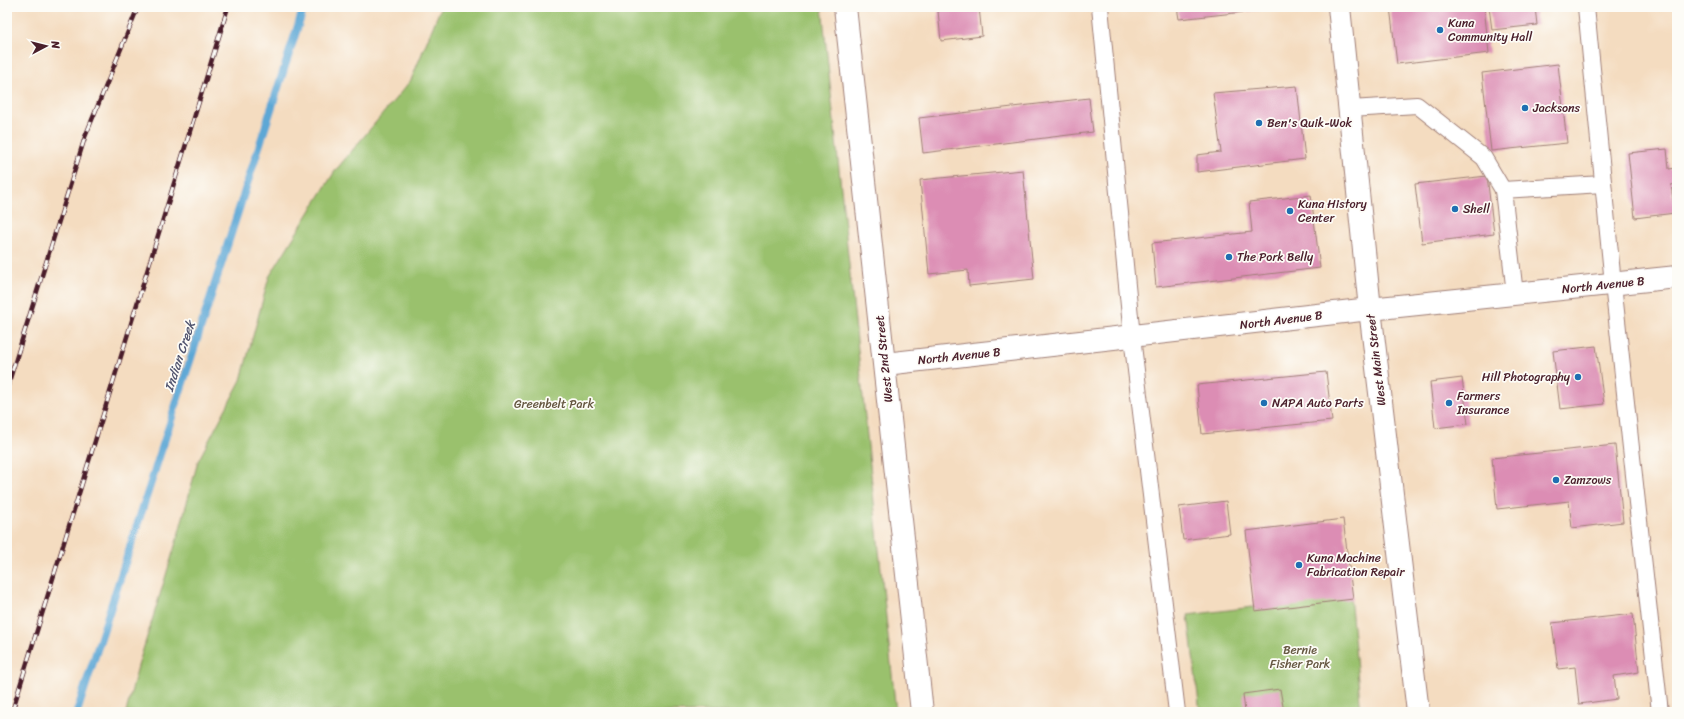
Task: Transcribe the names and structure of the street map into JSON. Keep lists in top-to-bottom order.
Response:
{
  "streets": {
    "street": ["North Avenue B", "West 2nd Street", "West Main Street"]
  },
  "crossings": [
    ["North Avenue B", "West 2nd Street"],
    ["North Avenue B", "West Main Street"]
  ],
  "water": ["Indian Creek"],
  "parks": ["Greenbelt Park", "Bernie Fisher Park"],
  "places": [
    "Kuna Community Hall",
    "Jacksons",
    "Ben's Quik-Wok",
    "Shell",
    "Kuna History Center",
    "The Pork Belly",
    "Hill Photography",
    "NAPA Auto Parts",
    "Farmers Insurance",
    "Zamzows",
    "Kuna Machine Fabrication Repair"
  ],
  "north": "right"
}
